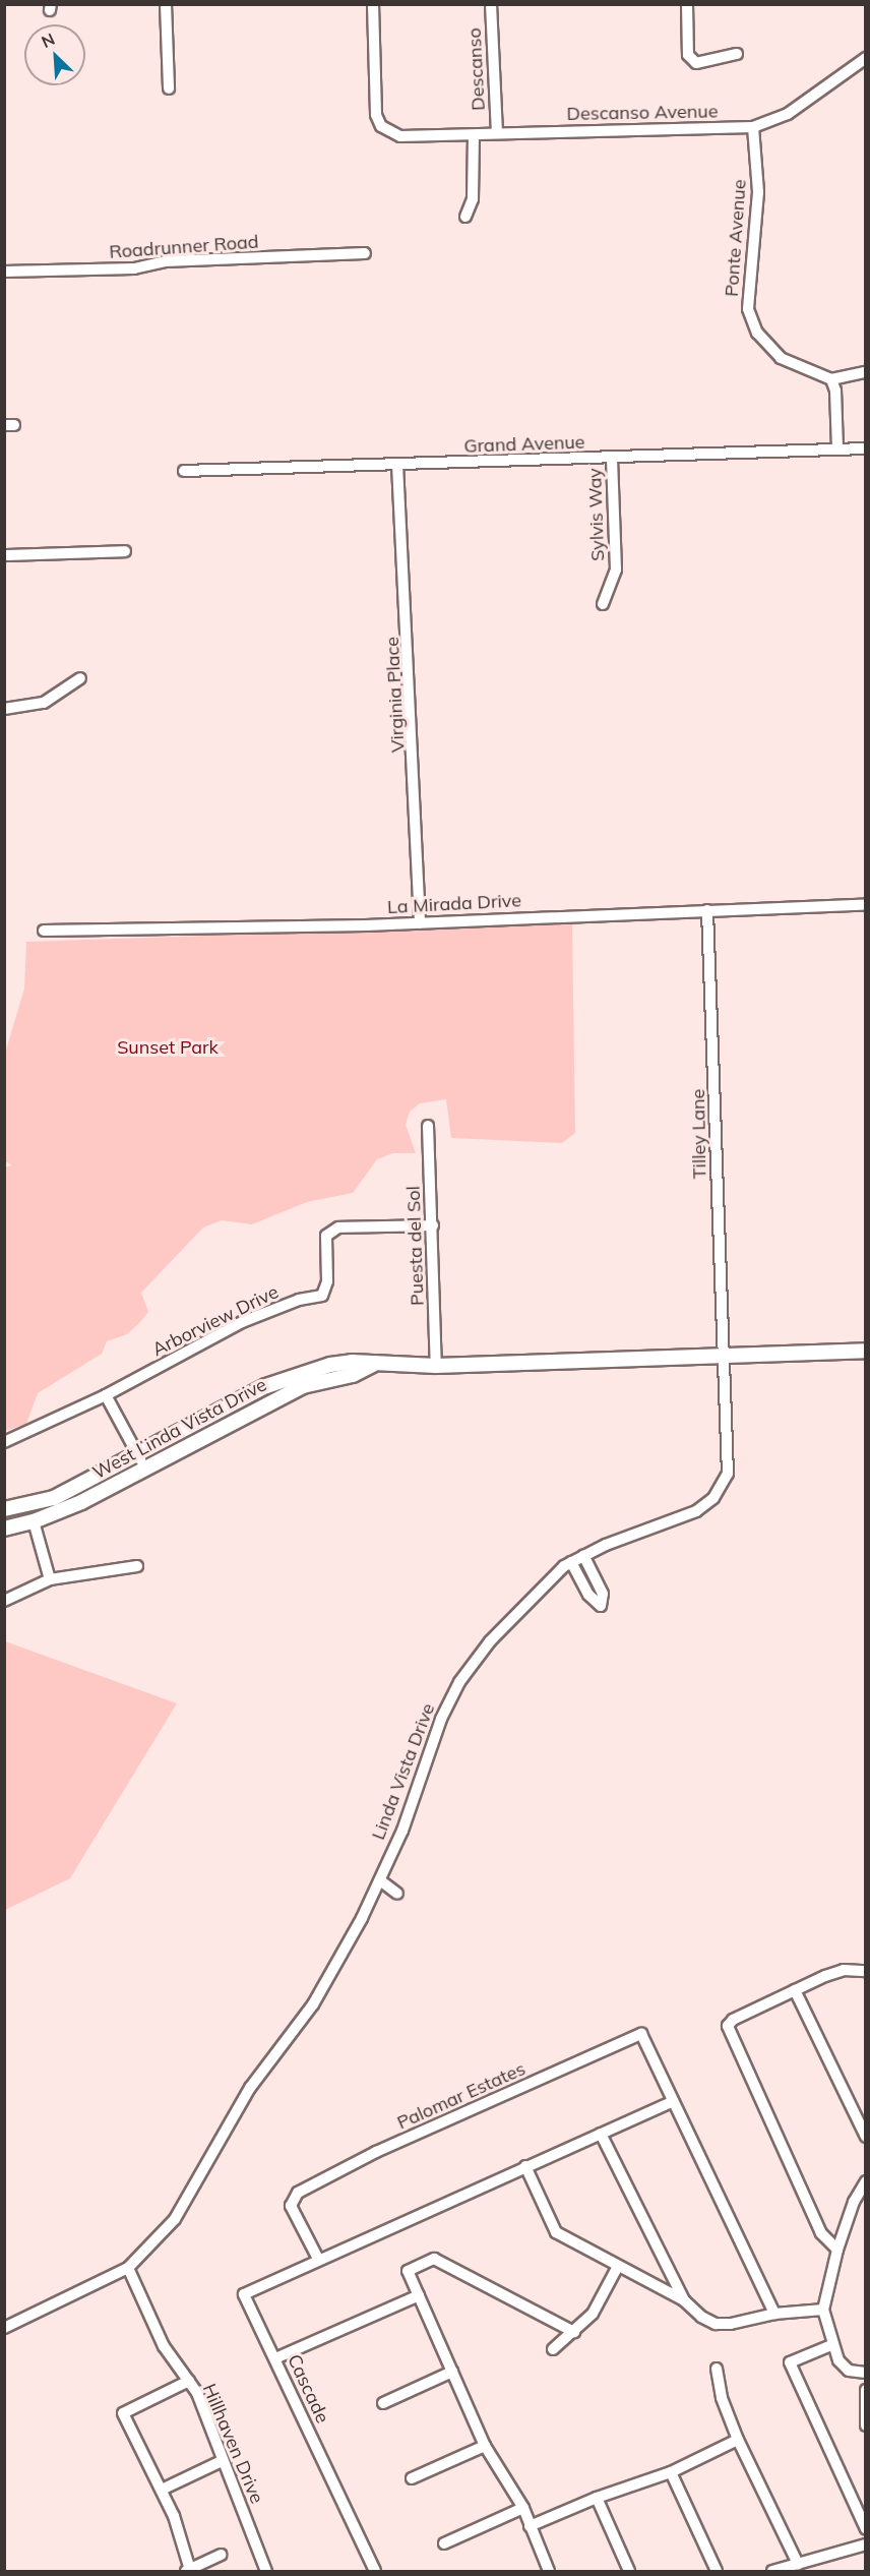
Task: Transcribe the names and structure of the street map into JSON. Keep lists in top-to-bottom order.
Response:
{
  "streets": {
    "main road": ["West Linda Vista Drive"],
    "street": [
      "Descanso",
      "Descanso Avenue",
      "Ponte Avenue",
      "Roadrunner Road",
      "Grand Avenue",
      "Sylvis Way",
      "Virginia Place",
      "La Mirada Drive",
      "Tilley Lane",
      "Puesta del Sol",
      "Arborview Drive",
      "Linda Vista Drive",
      "Palomar Estates",
      "Cascade",
      "Hillhaven Drive"
    ]
  },
  "crossings": [
    ["Descanso", "Descanso Avenue"],
    ["Descanso Avenue", "Ponte Avenue"],
    ["Grand Avenue", "Sylvis Way"],
    ["Grand Avenue", "Virginia Place"],
    ["Virginia Place", "La Mirada Drive"],
    ["La Mirada Drive", "Tilley Lane"],
    ["Tilley Lane", "West Linda Vista Drive"],
    ["Tilley Lane", "Linda Vista Drive"],
    ["Puesta del Sol", "Arborview Drive"],
    ["Puesta del Sol", "West Linda Vista Drive"],
    ["West Linda Vista Drive", "Linda Vista Drive"],
    ["Linda Vista Drive", "Hillhaven Drive"],
    ["Palomar Estates", "Cascade"]
  ],
  "parks": ["Sunset Park"],
  "north": "top left"
}
